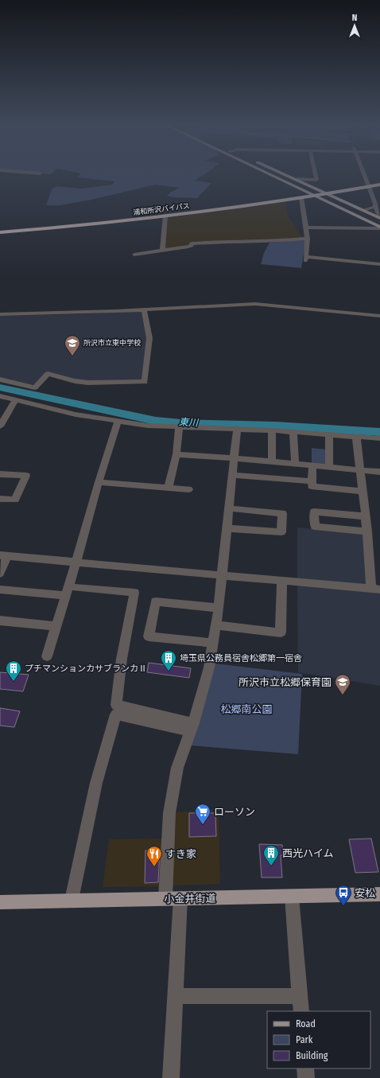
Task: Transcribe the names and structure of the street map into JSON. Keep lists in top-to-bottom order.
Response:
{
  "streets": {
    "highway": ["浦和所沢バイパス"],
    "main road": ["小金井街道"]
  },
  "water": ["東川"],
  "parks": ["松郷南公園"],
  "places": {
    "school or university": ["所沢市立東中学校", "所沢市立松郷保育園"],
    "building": ["埼玉県公務員宿舎松郷第一宿舎", "プチマンションカサブランカⅡ", "西光ハイム"],
    "supermarket": ["ローソン"],
    "restaurant": ["すき家"],
    "bus stop": ["安松"]
  },
  "legend": ["Road", "Park", "Building"],
  "north": "top"
}
